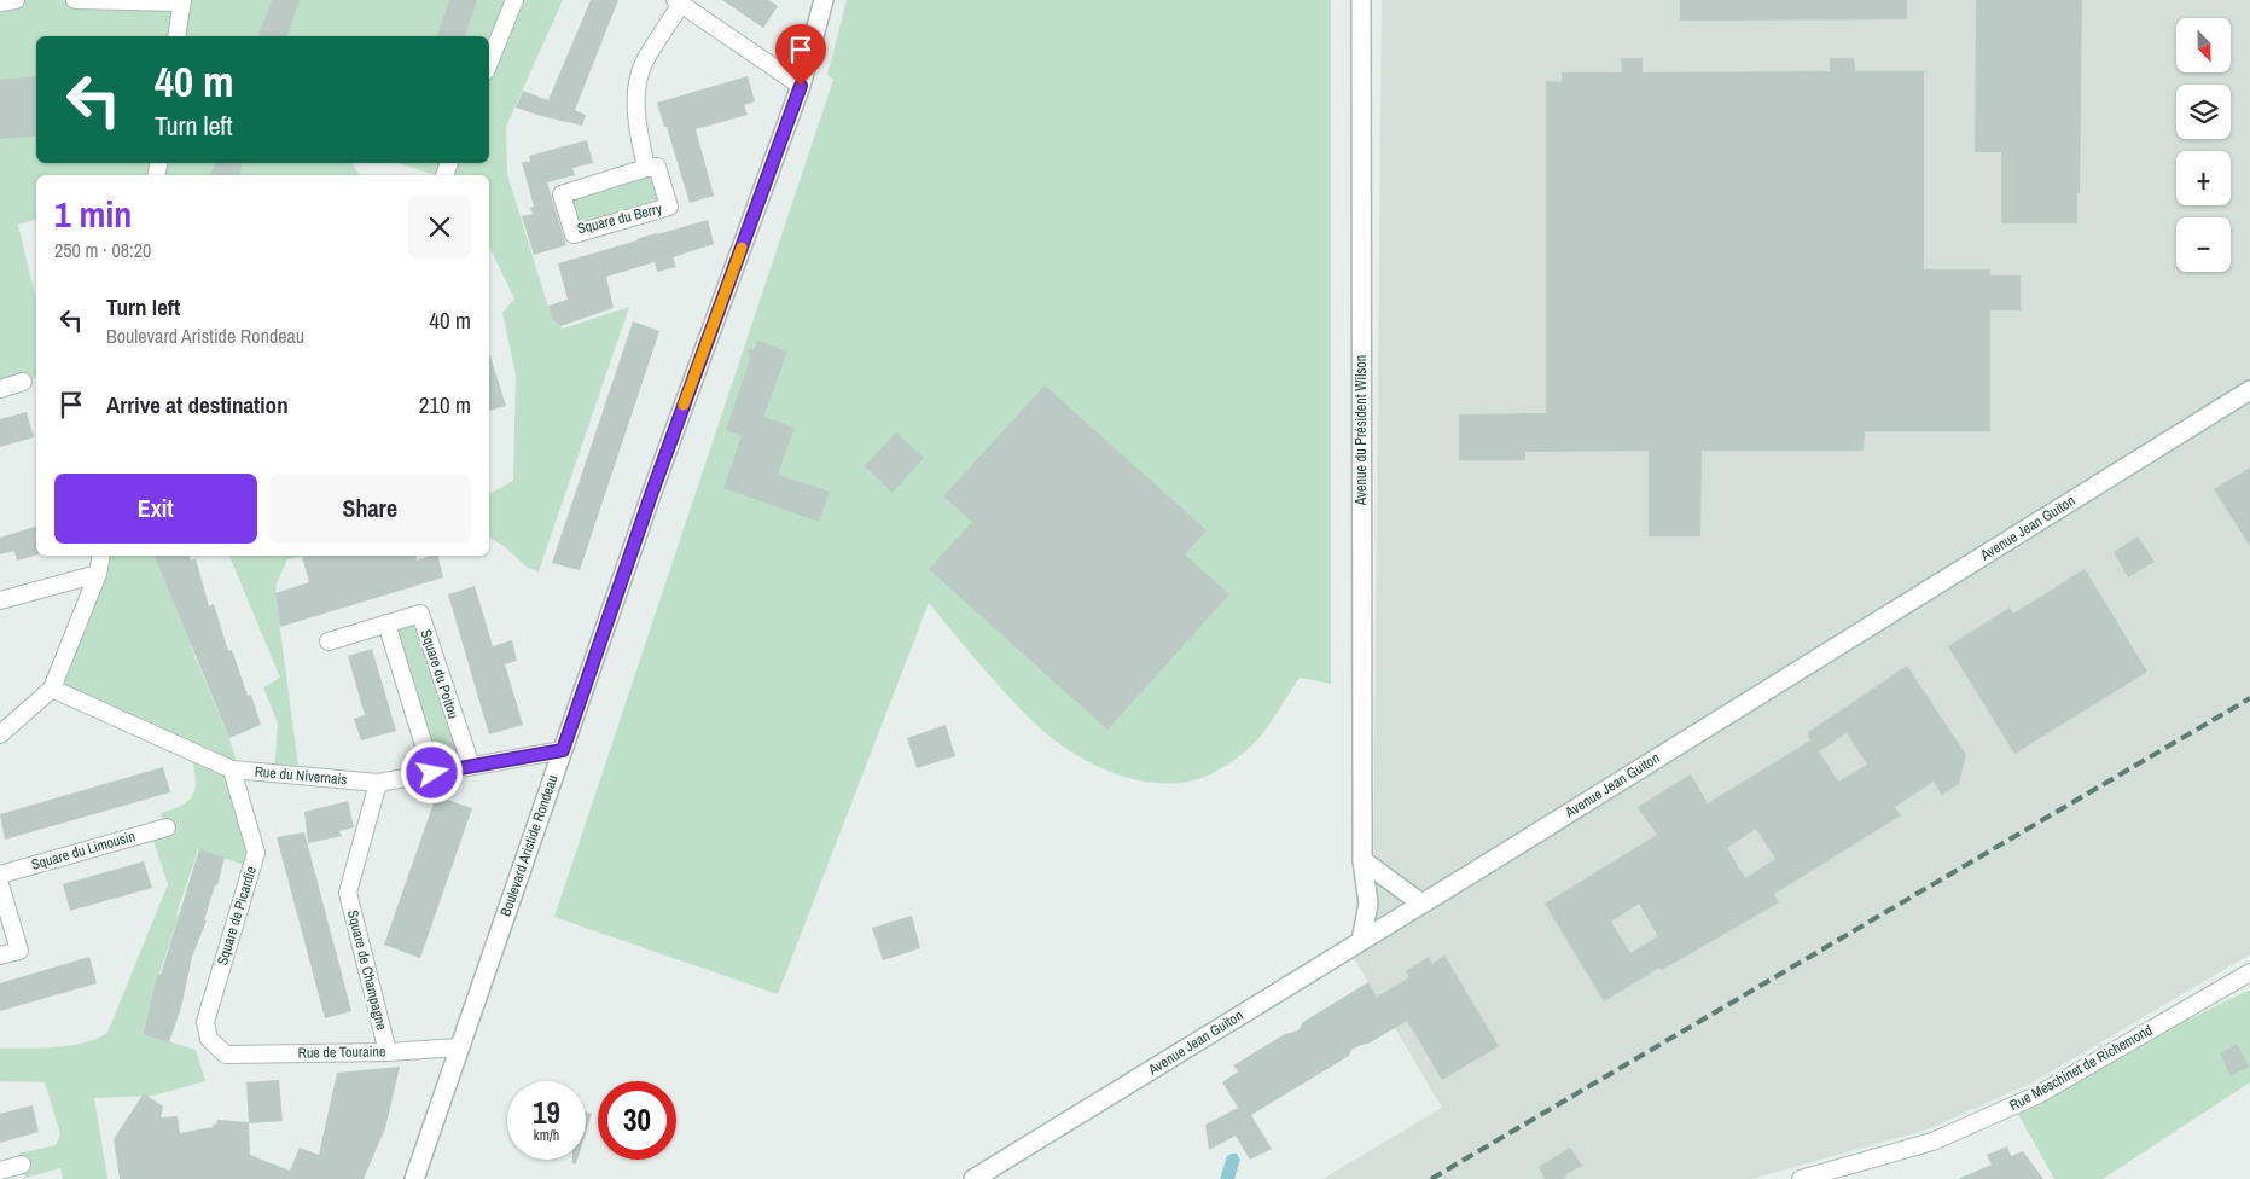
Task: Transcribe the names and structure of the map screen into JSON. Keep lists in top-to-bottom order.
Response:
{
  "streets": {
    "street": [
      "Square du Berry",
      "Avenue du Président Wilson",
      "Avenue Jean Guiton",
      "Square du Poitou",
      "Rue du Nivernais",
      "Boulevard Aristide Rondeau",
      "Square du Limousin",
      "Square de Picardie",
      "Square de Champagne",
      "Rue de Touraine",
      "Rue Meschinet de Richemond"
    ]
  },
  "crossings": [
    ["Avenue du Président Wilson", "Avenue Jean Guiton"],
    ["Square du Poitou", "Rue du Nivernais"],
    ["Rue du Nivernais", "Boulevard Aristide Rondeau"],
    ["Rue du Nivernais", "Square de Picardie"],
    ["Rue du Nivernais", "Square de Champagne"],
    ["Boulevard Aristide Rondeau", "Rue de Touraine"],
    ["Square de Picardie", "Rue de Touraine"],
    ["Square de Champagne", "Rue de Touraine"]
  ],
  "north": "bottom",
  "page": {
    "map_buttons": ["+", "−"],
    "turn": ["40 m", "Turn left"],
    "heading": ["1 min", "250 m · 08:20"],
    "list": [
      {
        "name": "Turn left",
        "note": "Boulevard Aristide Rondeau",
        "value": "40 m"
      },
      {
        "name": "Arrive at destination",
        "value": "210 m"
      }
    ],
    "buttons": ["Exit", "Share"],
    "speed": "19 km/h",
    "limit": "30"
  }
}
